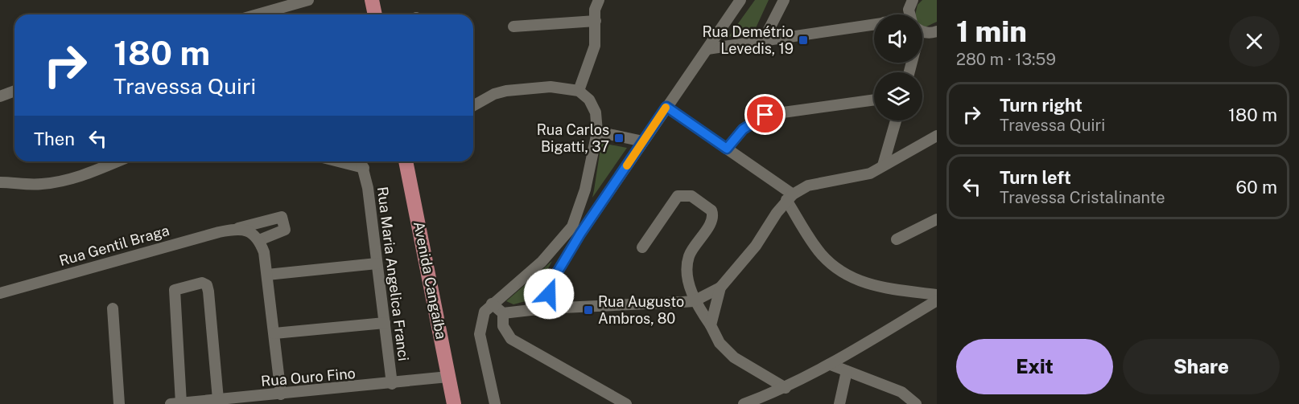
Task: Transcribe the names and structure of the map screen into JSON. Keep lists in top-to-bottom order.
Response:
{
  "streets": {
    "main road": ["Avenida Cangaíba"],
    "street": ["Rua Gentil Braga", "Rua Maria Angelica Franci", "Rua Ouro Fino"]
  },
  "crossings": [
    ["Rua Maria Angelica Franci", "Rua Ouro Fino"],
    ["Avenida Cangaíba", "Rua Ouro Fino"]
  ],
  "places": {
    "transit": ["Rua Demétrio Levedis, 19", "Rua Carlos Bigatti, 37", "Rua Augusto Ambros, 80"]
  },
  "page": {
    "heading": ["1 min", "280 m · 13:59"],
    "turn": ["180 m", "Travessa Quiri"],
    "list": [
      {
        "name": "Turn right",
        "note": "Travessa Quiri",
        "value": "180 m"
      },
      {
        "name": "Turn left",
        "note": "Travessa Cristalinante",
        "value": "60 m"
      }
    ],
    "then": "Then",
    "buttons": ["Exit", "Share"]
  }
}
